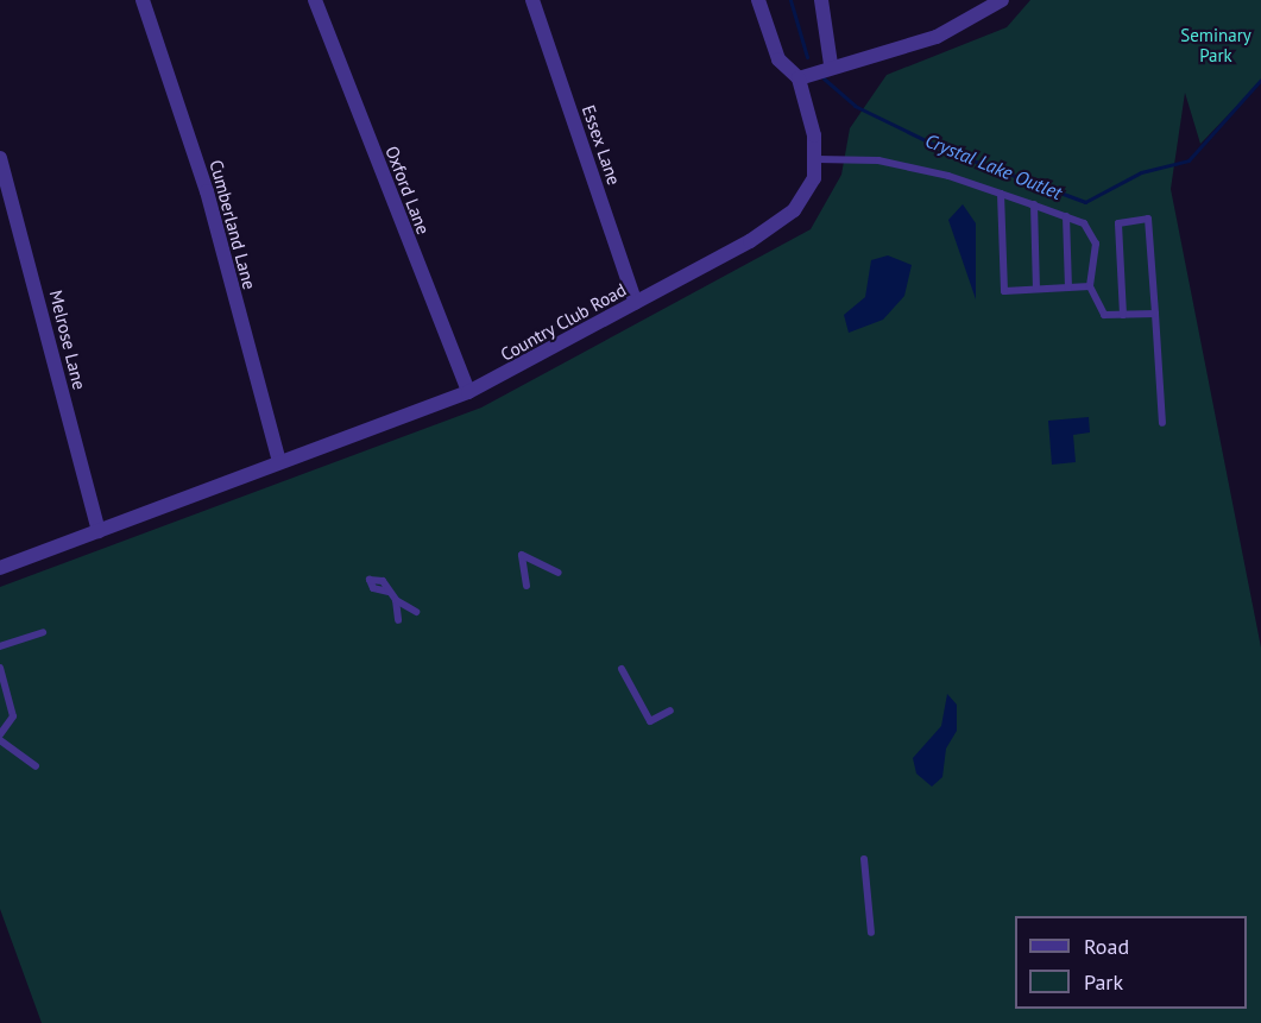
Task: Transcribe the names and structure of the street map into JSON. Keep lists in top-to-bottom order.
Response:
{
  "streets": {
    "street": [
      "Essex Lane",
      "Oxford Lane",
      "Cumberland Lane",
      "Country Club Road",
      "Melrose Lane"
    ]
  },
  "crossings": [
    ["Essex Lane", "Country Club Road"],
    ["Oxford Lane", "Country Club Road"],
    ["Cumberland Lane", "Country Club Road"],
    ["Country Club Road", "Melrose Lane"]
  ],
  "water": ["Crystal Lake Outlet"],
  "parks": ["Seminary Park"],
  "legend": ["Road", "Park"]
}
